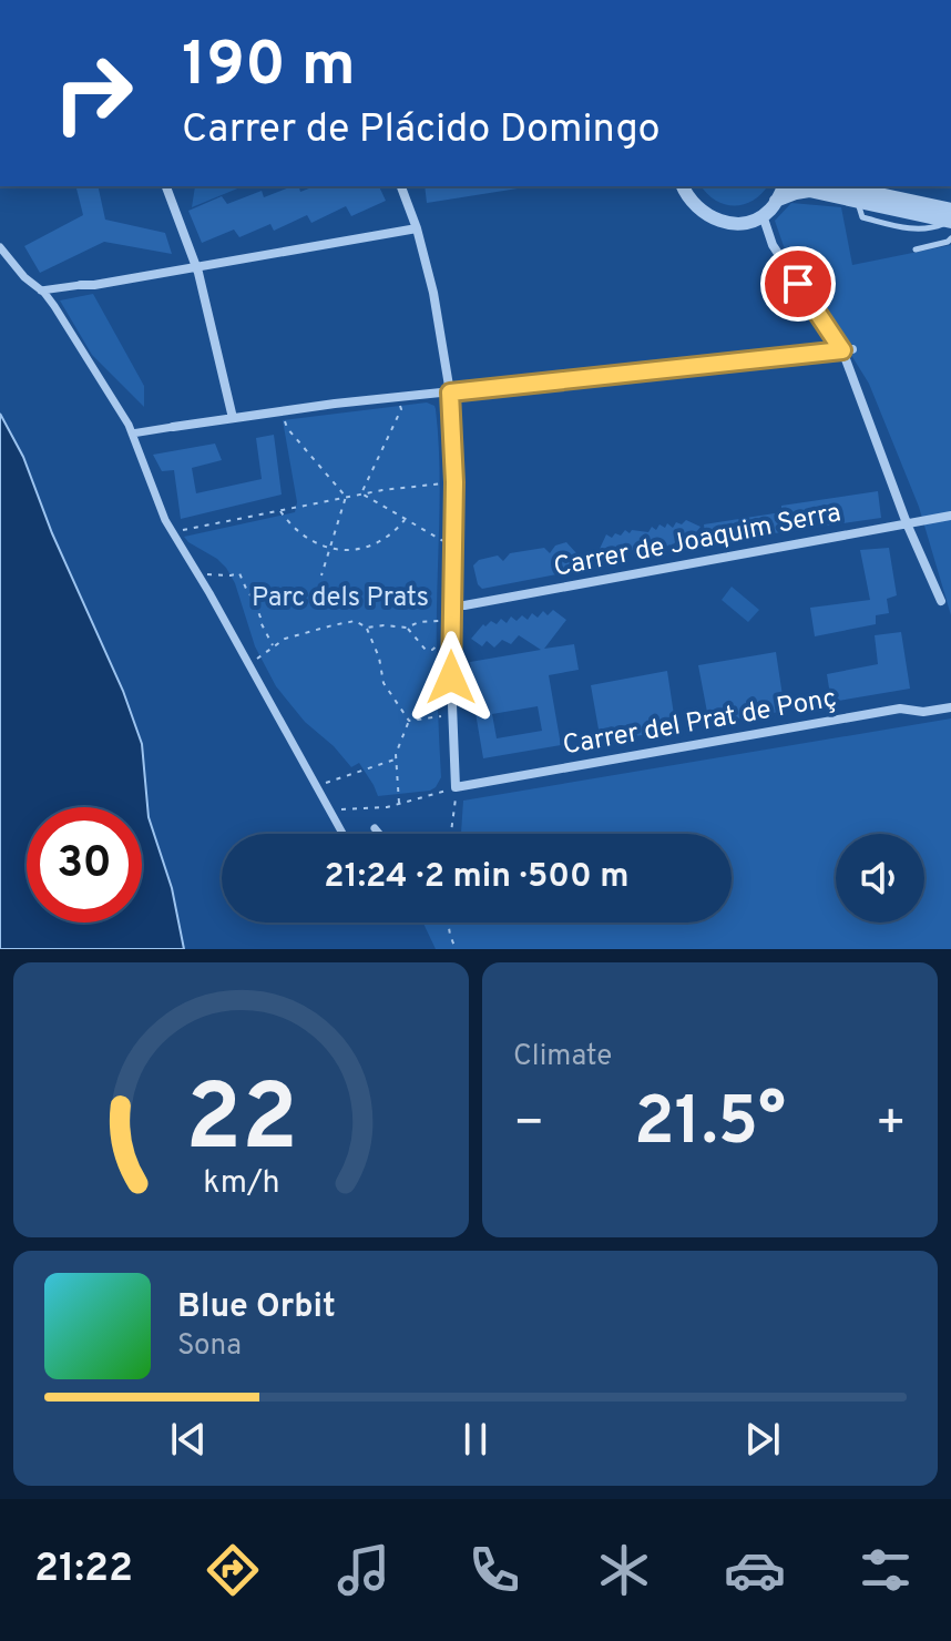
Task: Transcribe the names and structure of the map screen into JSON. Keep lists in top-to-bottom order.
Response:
{
  "streets": {
    "street": ["Carrer de Joaquim Serra", "Carrer del Prat de Ponç"]
  },
  "parks": ["Parc dels Prats"],
  "page": {
    "turn": ["190 m", "Carrer de Plácido Domingo"],
    "limit": "30",
    "trip": "21:24 · 2 min · 500 m",
    "tile": "Climate",
    "heat": ["−", "21.5°", "+"],
    "song": ["Blue Orbit", "Sona"],
    "tabs": "21:22",
    "gauge": ["22", "km/h"]
  }
}
